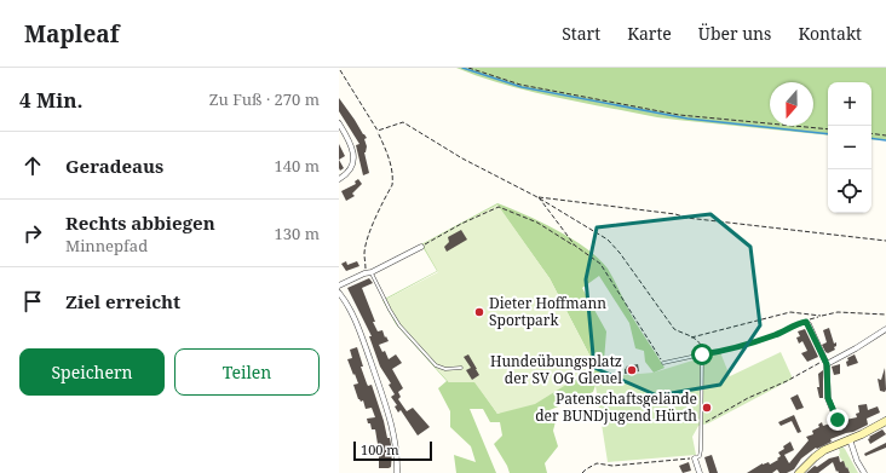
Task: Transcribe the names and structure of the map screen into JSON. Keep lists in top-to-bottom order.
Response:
{
  "places": ["Dieter Hoffmann Sportpark", "Hundeübungsplatz der SV OG Gleuel", "Patenschaftsgelände der BUNDjugend Hürth"],
  "scale_bar": "100 m",
  "north": "bottom",
  "page": {
    "header": "Mapleaf",
    "nav": [
      "Start",
      "Karte",
      "Über uns",
      "Kontakt"
    ],
    "heading": ["4 Min.", "Zu Fuß · 270 m"],
    "map_buttons": ["+", "−"],
    "list": [
      ["Geradeaus", "140 m"],
      ["Rechts abbiegen", "Minnepfad", "130 m"],
      "Ziel erreicht"
    ],
    "buttons": ["Speichern", "Teilen"],
    "scale": "100 m"
  }
}
